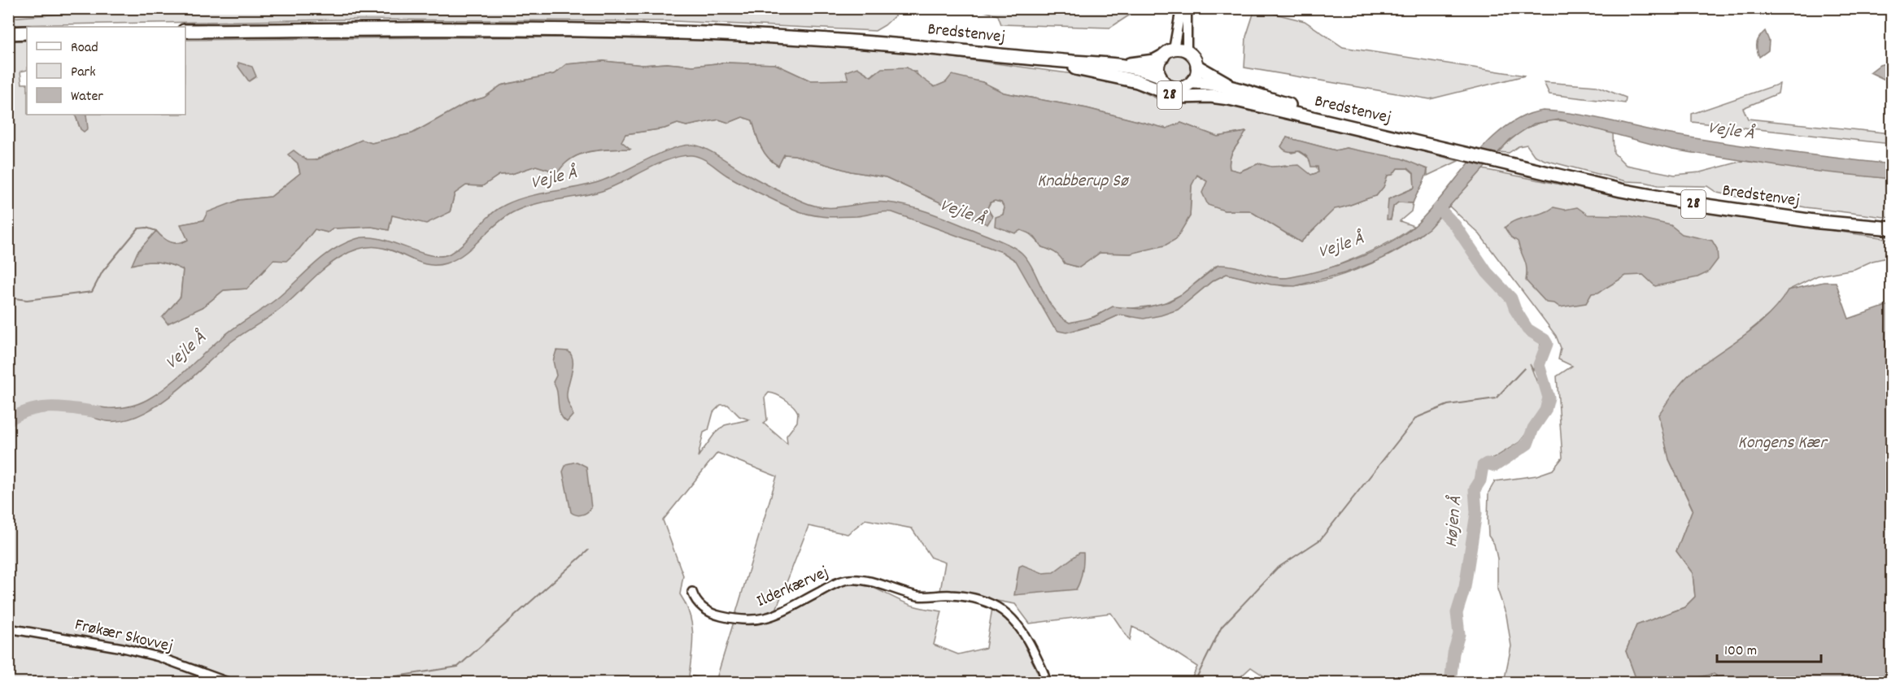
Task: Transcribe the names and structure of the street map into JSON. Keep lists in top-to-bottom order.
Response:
{
  "streets": {
    "highway": ["Bredstenvej", "28"],
    "street": ["Ilderkærvej", "Frøkær Skovvej"]
  },
  "crossings": [
    ["Bredstenvej", "28"]
  ],
  "water": [
    "Vejle Å",
    "Knabberup Sø",
    "Kongens Kær",
    "Højen Å"
  ],
  "legend": ["Road", "Park", "Water"],
  "scale_bar": "100 m"
}
